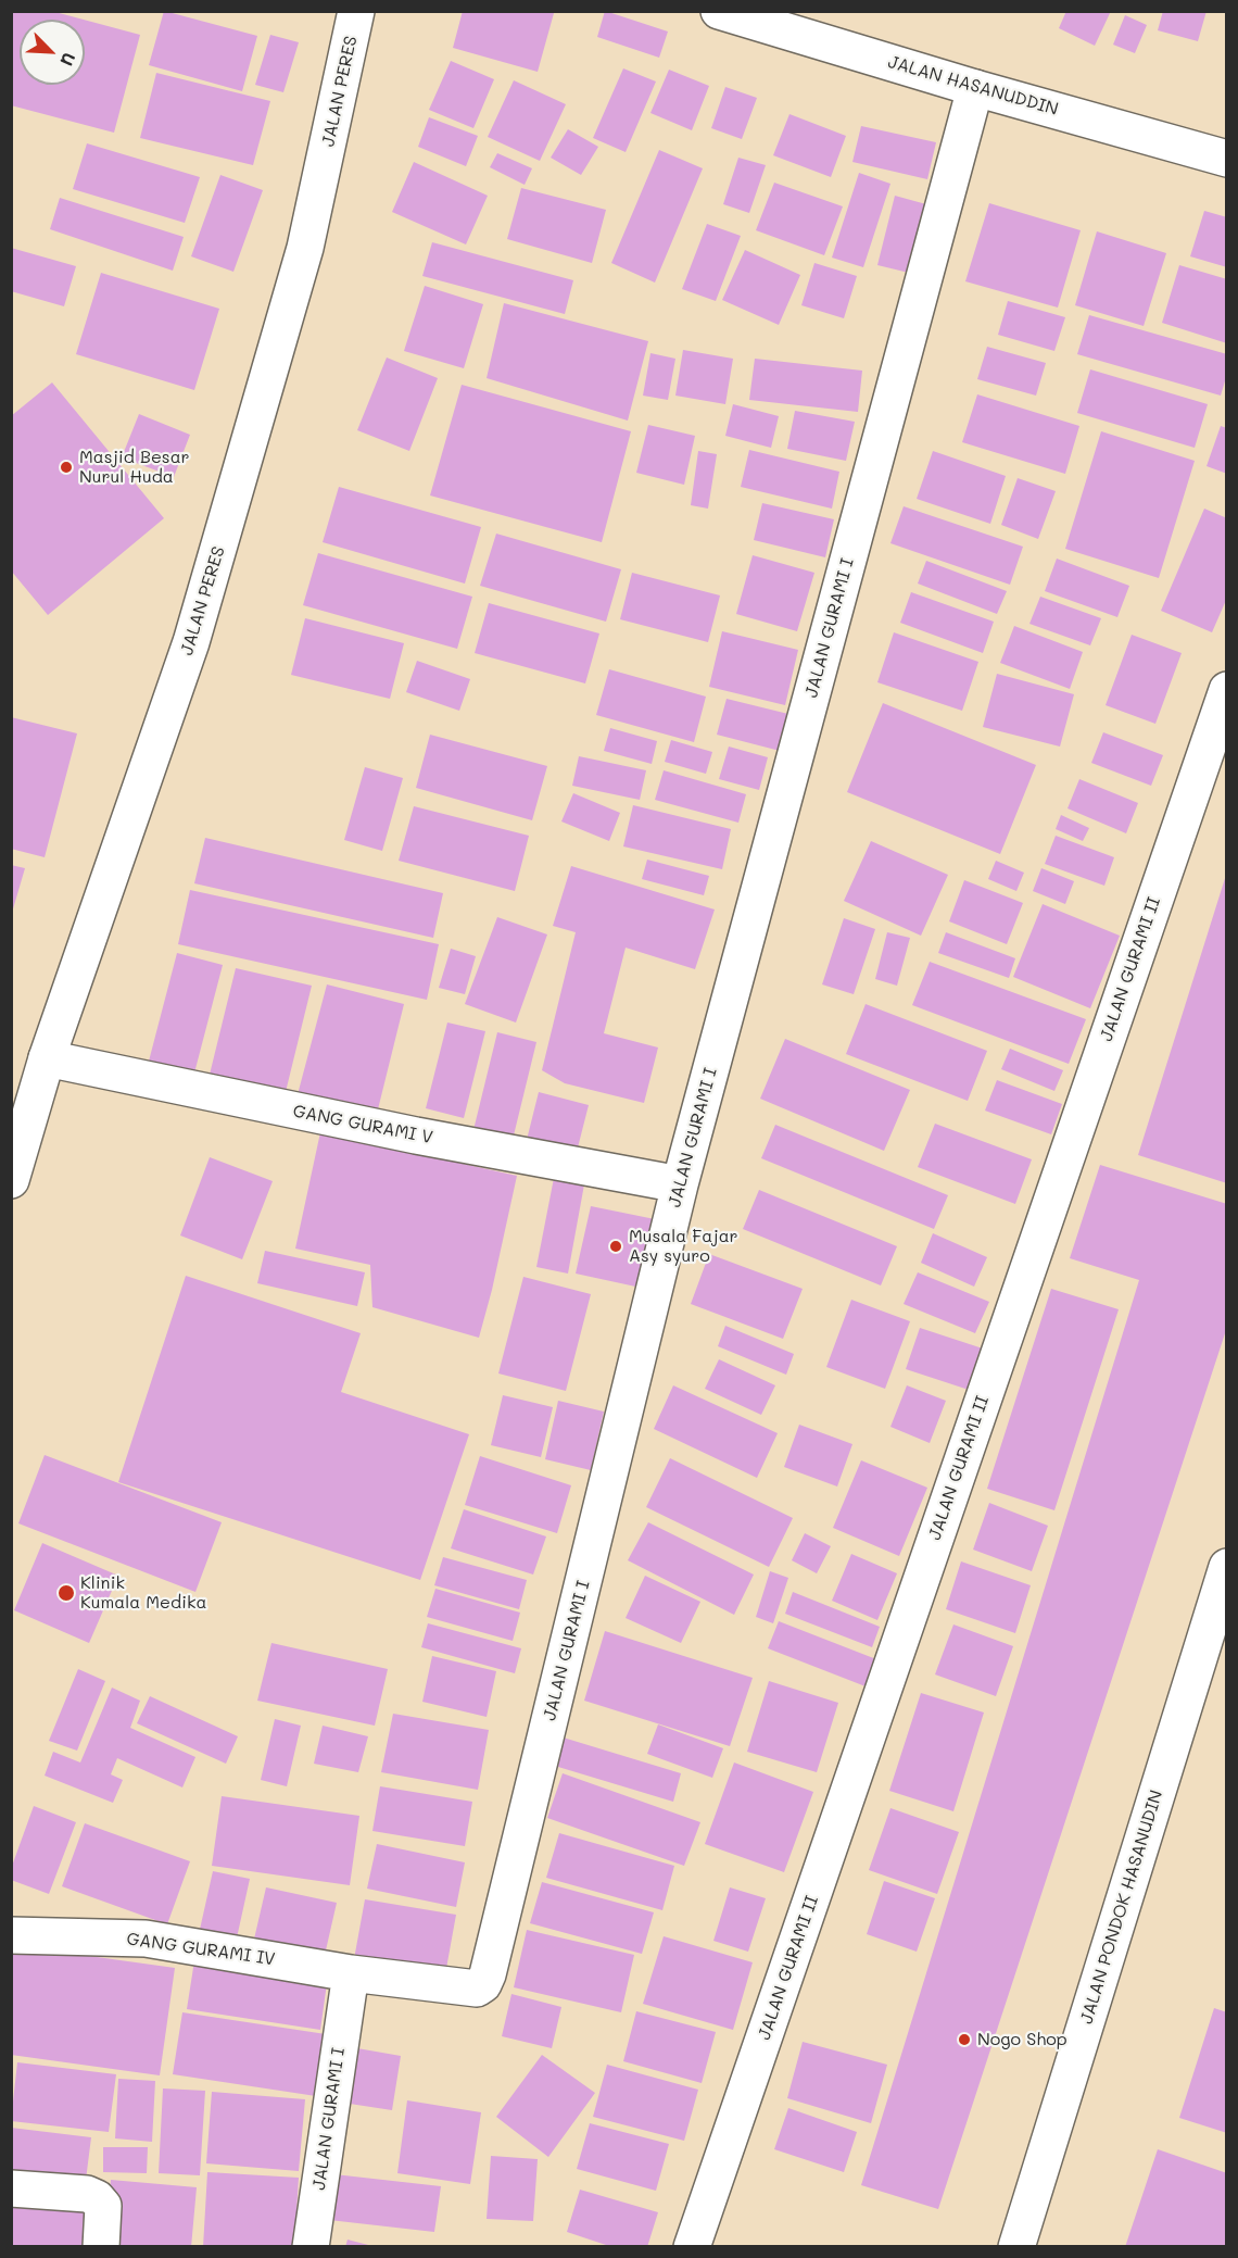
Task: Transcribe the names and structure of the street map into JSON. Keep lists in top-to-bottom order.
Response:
{
  "streets": {
    "street": [
      "JALAN HASANUDDIN",
      "JALAN PERES",
      "JALAN GURAMI I",
      "JALAN GURAMI II",
      "GANG GURAMI V",
      "JALAN PONDOK HASANUDIN",
      "GANG GURAMI IV"
    ]
  },
  "crossings": [
    ["JALAN HASANUDDIN", "JALAN GURAMI I"],
    ["JALAN PERES", "GANG GURAMI V"],
    ["JALAN GURAMI I", "GANG GURAMI V"],
    ["JALAN GURAMI I", "GANG GURAMI IV"]
  ],
  "places": [
    "Masjid Besar Nurul Huda",
    "Musala Fajar Asy syuro",
    "Klinik Kumala Medika",
    "Nogo Shop"
  ],
  "north": "bottom right"
}
